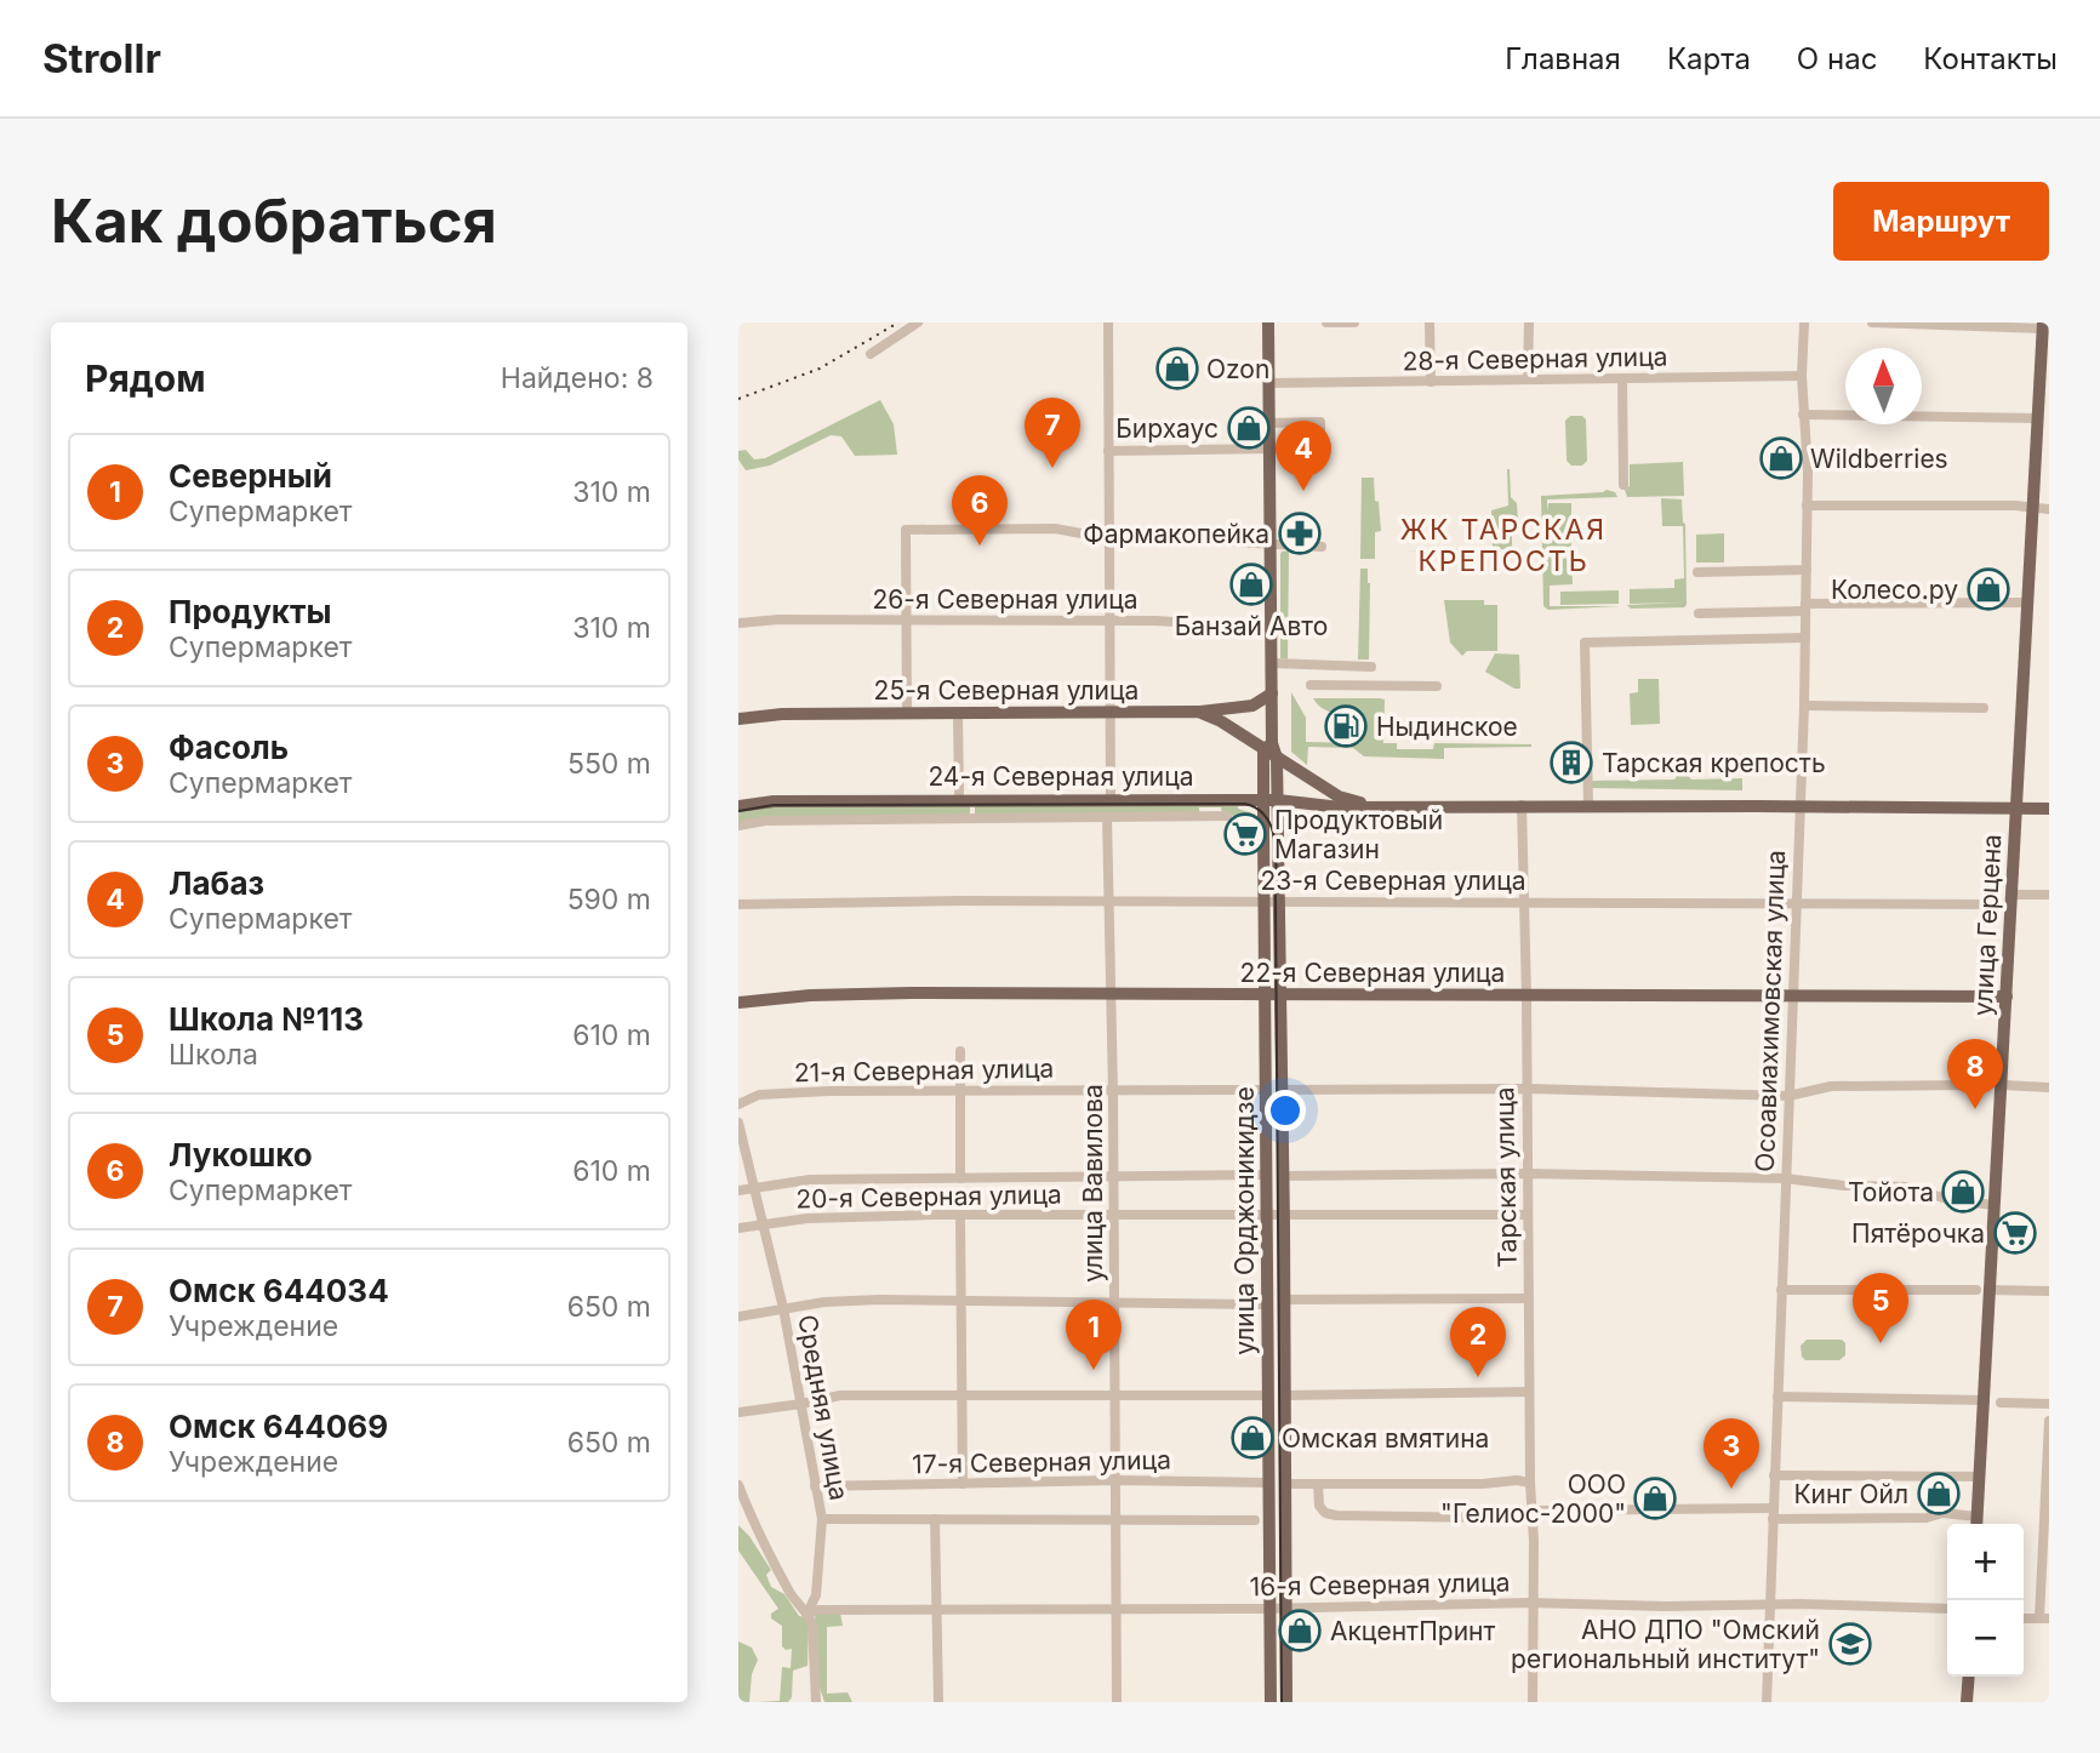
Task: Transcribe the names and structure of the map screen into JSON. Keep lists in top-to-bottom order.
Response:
{
  "streets": {
    "main road": [
      "25-я Северная улица",
      "24-я Северная улица",
      "улица Герцена",
      "22-я Северная улица",
      "улица Орджоникидзе"
    ],
    "street": [
      "28-я Северная улица",
      "26-я Северная улица",
      "23-я Северная улица",
      "Осоавиахимовская улица",
      "21-я Северная улица",
      "Тарская улица",
      "улица Вавилова",
      "20-я Северная улица",
      "Средняя улица",
      "17-я Северная улица",
      "16-я Северная улица"
    ]
  },
  "crossings": [
    ["28-я Северная улица", "Осоавиахимовская улица"],
    ["28-я Северная улица", "улица Орджоникидзе"],
    ["26-я Северная улица", "улица Орджоникидзе"],
    ["25-я Северная улица", "улица Орджоникидзе"],
    ["24-я Северная улица", "улица Герцена"],
    ["24-я Северная улица", "Осоавиахимовская улица"],
    ["24-я Северная улица", "Тарская улица"],
    ["24-я Северная улица", "улица Вавилова"],
    ["24-я Северная улица", "улица Орджоникидзе"],
    ["23-я Северная улица", "Осоавиахимовская улица"],
    ["23-я Северная улица", "Тарская улица"],
    ["23-я Северная улица", "улица Вавилова"],
    ["23-я Северная улица", "улица Орджоникидзе"],
    ["улица Герцена", "22-я Северная улица"],
    ["22-я Северная улица", "Осоавиахимовская улица"],
    ["22-я Северная улица", "Тарская улица"],
    ["22-я Северная улица", "улица Вавилова"],
    ["22-я Северная улица", "улица Орджоникидзе"],
    ["Осоавиахимовская улица", "16-я Северная улица"],
    ["21-я Северная улица", "улица Вавилова"],
    ["21-я Северная улица", "улица Орджоникидзе"],
    ["Тарская улица", "20-я Северная улица"],
    ["Тарская улица", "16-я Северная улица"],
    ["улица Вавилова", "20-я Северная улица"],
    ["улица Вавилова", "17-я Северная улица"],
    ["улица Вавилова", "16-я Северная улица"],
    ["20-я Северная улица", "улица Орджоникидзе"],
    ["20-я Северная улица", "Средняя улица"],
    ["улица Орджоникидзе", "17-я Северная улица"],
    ["улица Орджоникидзе", "16-я Северная улица"],
    ["Средняя улица", "17-я Северная улица"],
    ["Средняя улица", "16-я Северная улица"]
  ],
  "districts": ["ЖК ТАРСКАЯ КРЕПОСТЬ"],
  "places": {
    "shop": [
      "Ozon",
      "Бирхаус",
      "Wildberries",
      "Банзай Авто",
      "Колесо.ру",
      "Тойота",
      "Oмская вмятина",
      "Кинг Ойл",
      "ООО \"Гелиос-2000\"",
      "АкцентПринт"
    ],
    "pharmacy": ["Фармакопейка"],
    "fuel station": ["Ныдинское"],
    "building": ["Тарская крепость"],
    "supermarket": ["Продуктовый Магазин", "Пятёрочка"],
    "school or university": ["АНО ДПО \"Омский региональный институт\""]
  },
  "north": "top",
  "page": {
    "header": "Strollr",
    "nav": [
      "Главная",
      "Карта",
      "О нас",
      "Контакты"
    ],
    "buttons": "Маршрут",
    "title": "Как добраться",
    "heading": ["Рядом", "Найдено: 8"],
    "pins": [
      "7",
      "4",
      "6",
      "8",
      "5",
      "1",
      "2",
      "3"
    ],
    "list": [
      {
        "mark": "1",
        "name": "Северный",
        "note": "Супермаркет",
        "value": "310 m"
      },
      {
        "mark": "2",
        "name": "Продукты",
        "note": "Супермаркет",
        "value": "310 m"
      },
      {
        "mark": "3",
        "name": "Фасоль",
        "note": "Супермаркет",
        "value": "550 m"
      },
      {
        "mark": "4",
        "name": "Лабаз",
        "note": "Супермаркет",
        "value": "590 m"
      },
      {
        "mark": "5",
        "name": "Школа №113",
        "note": "Школа",
        "value": "610 m"
      },
      {
        "mark": "6",
        "name": "Лукошко",
        "note": "Супермаркет",
        "value": "610 m"
      },
      {
        "mark": "7",
        "name": "Омск 644034",
        "note": "Учреждение",
        "value": "650 m"
      },
      {
        "mark": "8",
        "name": "Омск 644069",
        "note": "Учреждение",
        "value": "650 m"
      }
    ],
    "map_buttons": ["+", "−"]
  }
}
